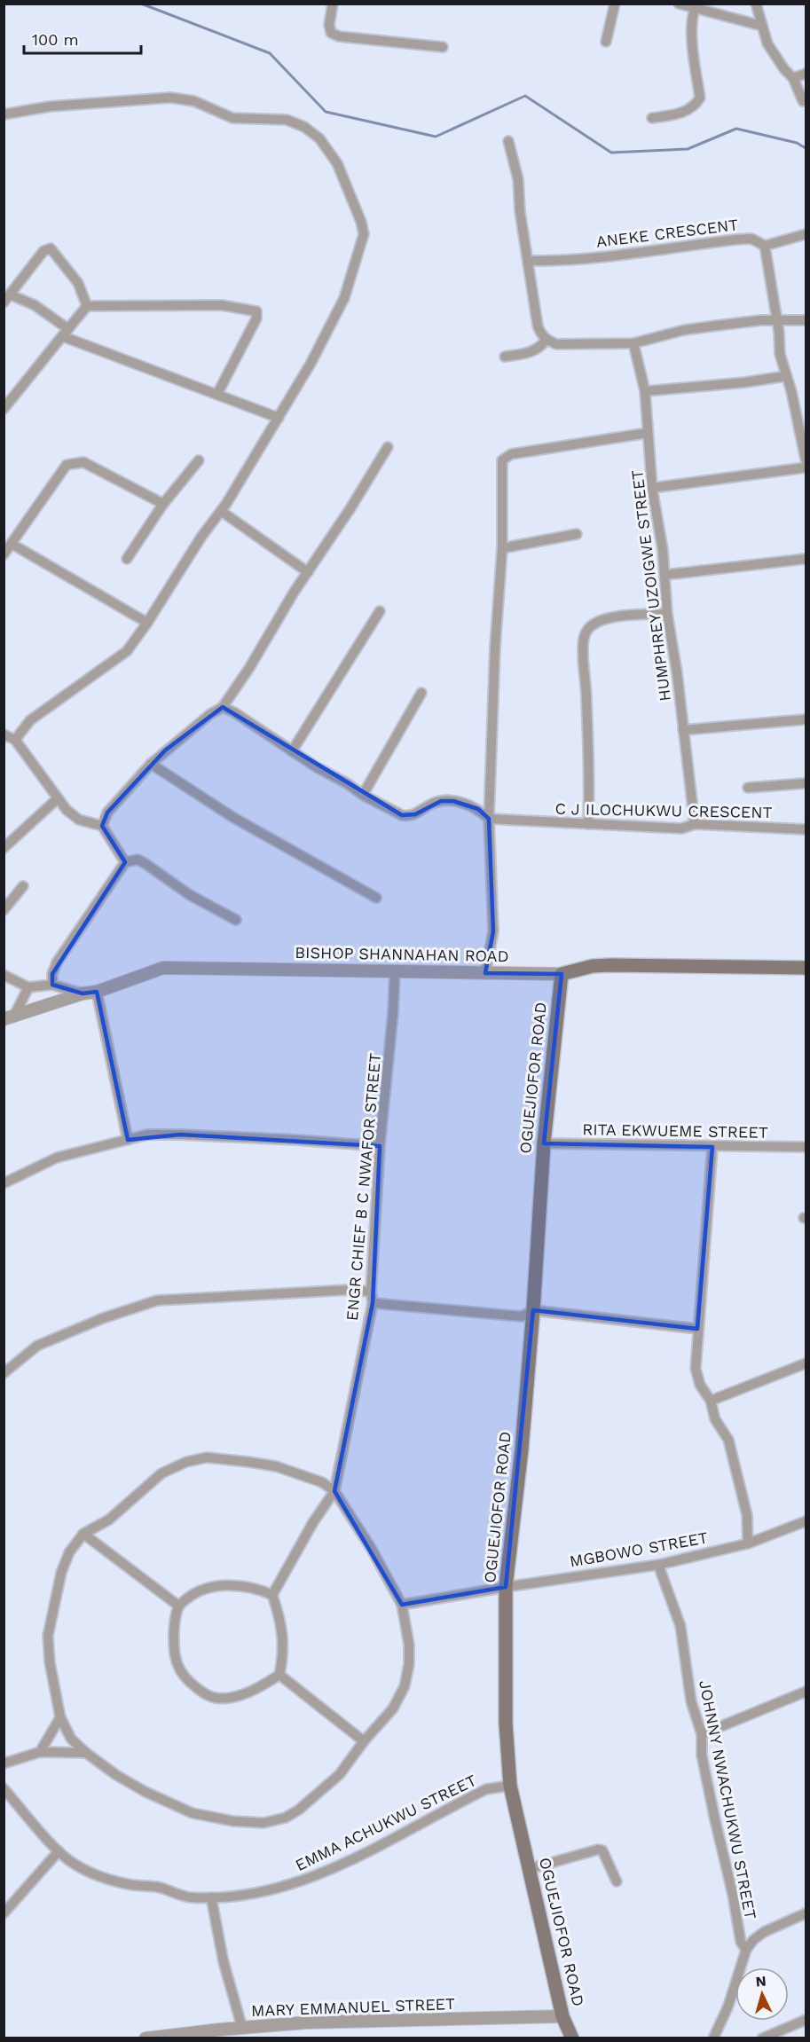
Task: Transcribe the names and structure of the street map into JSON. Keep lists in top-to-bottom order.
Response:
{
  "streets": {
    "main road": ["BISHOP SHANNAHAN ROAD", "OGUEJIOFOR ROAD"],
    "street": [
      "ANEKE CRESCENT",
      "HUMPHREY UZOIGWE STREET",
      "C J ILOCHUKWU CRESCENT",
      "RITA EKWUEME STREET",
      "ENGR CHIEF B C NWAFOR STREET",
      "MGBOWO STREET",
      "JOHNNY NWACHUKWU STREET",
      "EMMA ACHUKWU STREET",
      "MARY EMMANUEL STREET"
    ]
  },
  "crossings": [
    ["HUMPHREY UZOIGWE STREET", "C J ILOCHUKWU CRESCENT"],
    ["BISHOP SHANNAHAN ROAD", "OGUEJIOFOR ROAD"],
    ["BISHOP SHANNAHAN ROAD", "ENGR CHIEF B C NWAFOR STREET"],
    ["OGUEJIOFOR ROAD", "RITA EKWUEME STREET"],
    ["OGUEJIOFOR ROAD", "MGBOWO STREET"],
    ["OGUEJIOFOR ROAD", "EMMA ACHUKWU STREET"],
    ["OGUEJIOFOR ROAD", "MARY EMMANUEL STREET"],
    ["MGBOWO STREET", "JOHNNY NWACHUKWU STREET"]
  ],
  "scale_bar": "100 m",
  "north": "top"
}
